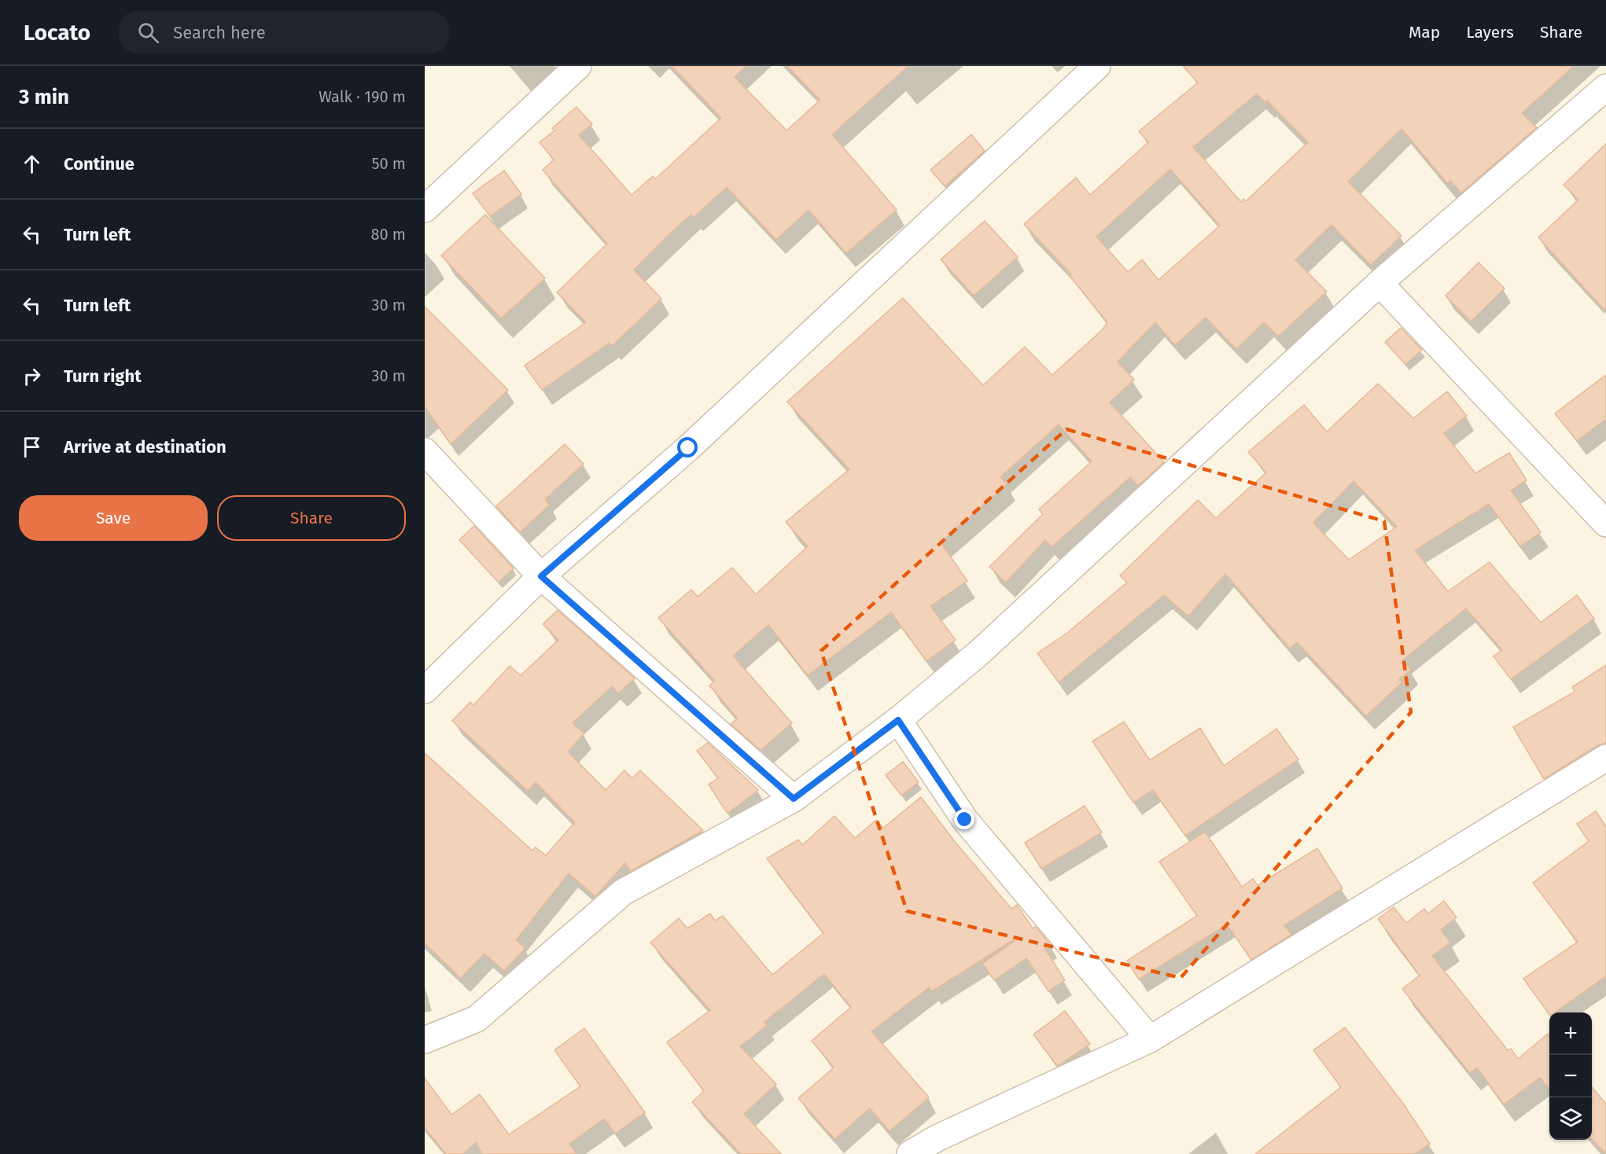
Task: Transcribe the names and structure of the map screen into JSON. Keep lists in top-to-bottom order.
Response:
{
  "page": {
    "header": "Locato",
    "search": "Search here",
    "nav": ["Map", "Layers", "Share"],
    "heading": ["3 min", "Walk · 190 m"],
    "list": [
      ["Continue", "50 m"],
      ["Turn left", "80 m"],
      ["Turn left", "30 m"],
      ["Turn right", "30 m"],
      "Arrive at destination"
    ],
    "buttons": ["Save", "Share"],
    "map_buttons": ["+", "−"]
  }
}
